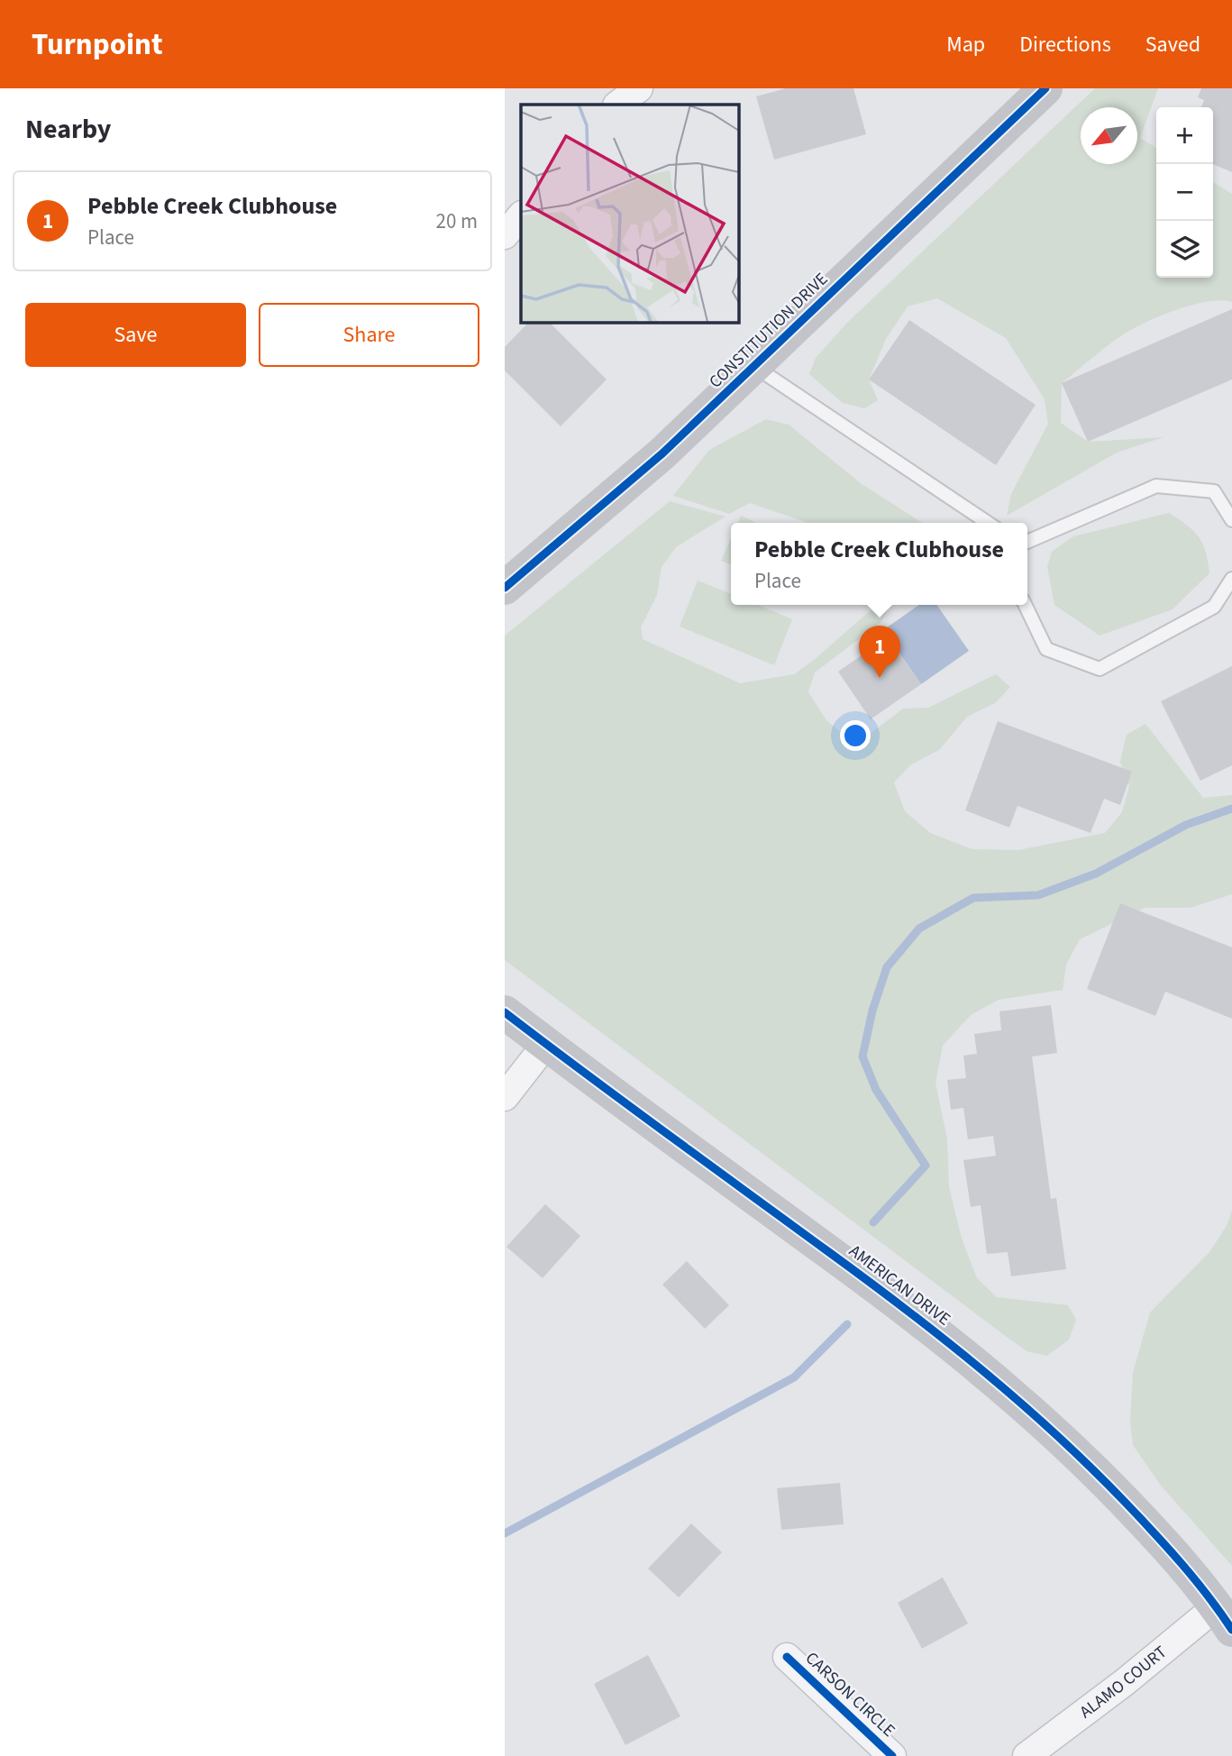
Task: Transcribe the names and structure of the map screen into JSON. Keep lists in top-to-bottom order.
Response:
{
  "streets": {
    "street": [
      "CONSTITUTION DRIVE",
      "AMERICAN DRIVE",
      "ALAMO COURT",
      "CARSON CIRCLE"
    ]
  },
  "crossings": [
    ["AMERICAN DRIVE", "ALAMO COURT"]
  ],
  "north": "bottom left",
  "page": {
    "header": "Turnpoint",
    "nav": ["Map", "Directions", "Saved"],
    "heading": "Nearby",
    "map_buttons": ["+", "−"],
    "list": [
      {
        "mark": "1",
        "name": "Pebble Creek Clubhouse",
        "note": "Place",
        "value": "20 m"
      }
    ],
    "buttons": ["Save", "Share"],
    "popup": ["Pebble Creek Clubhouse", "Place"],
    "pins": "1"
  }
}
